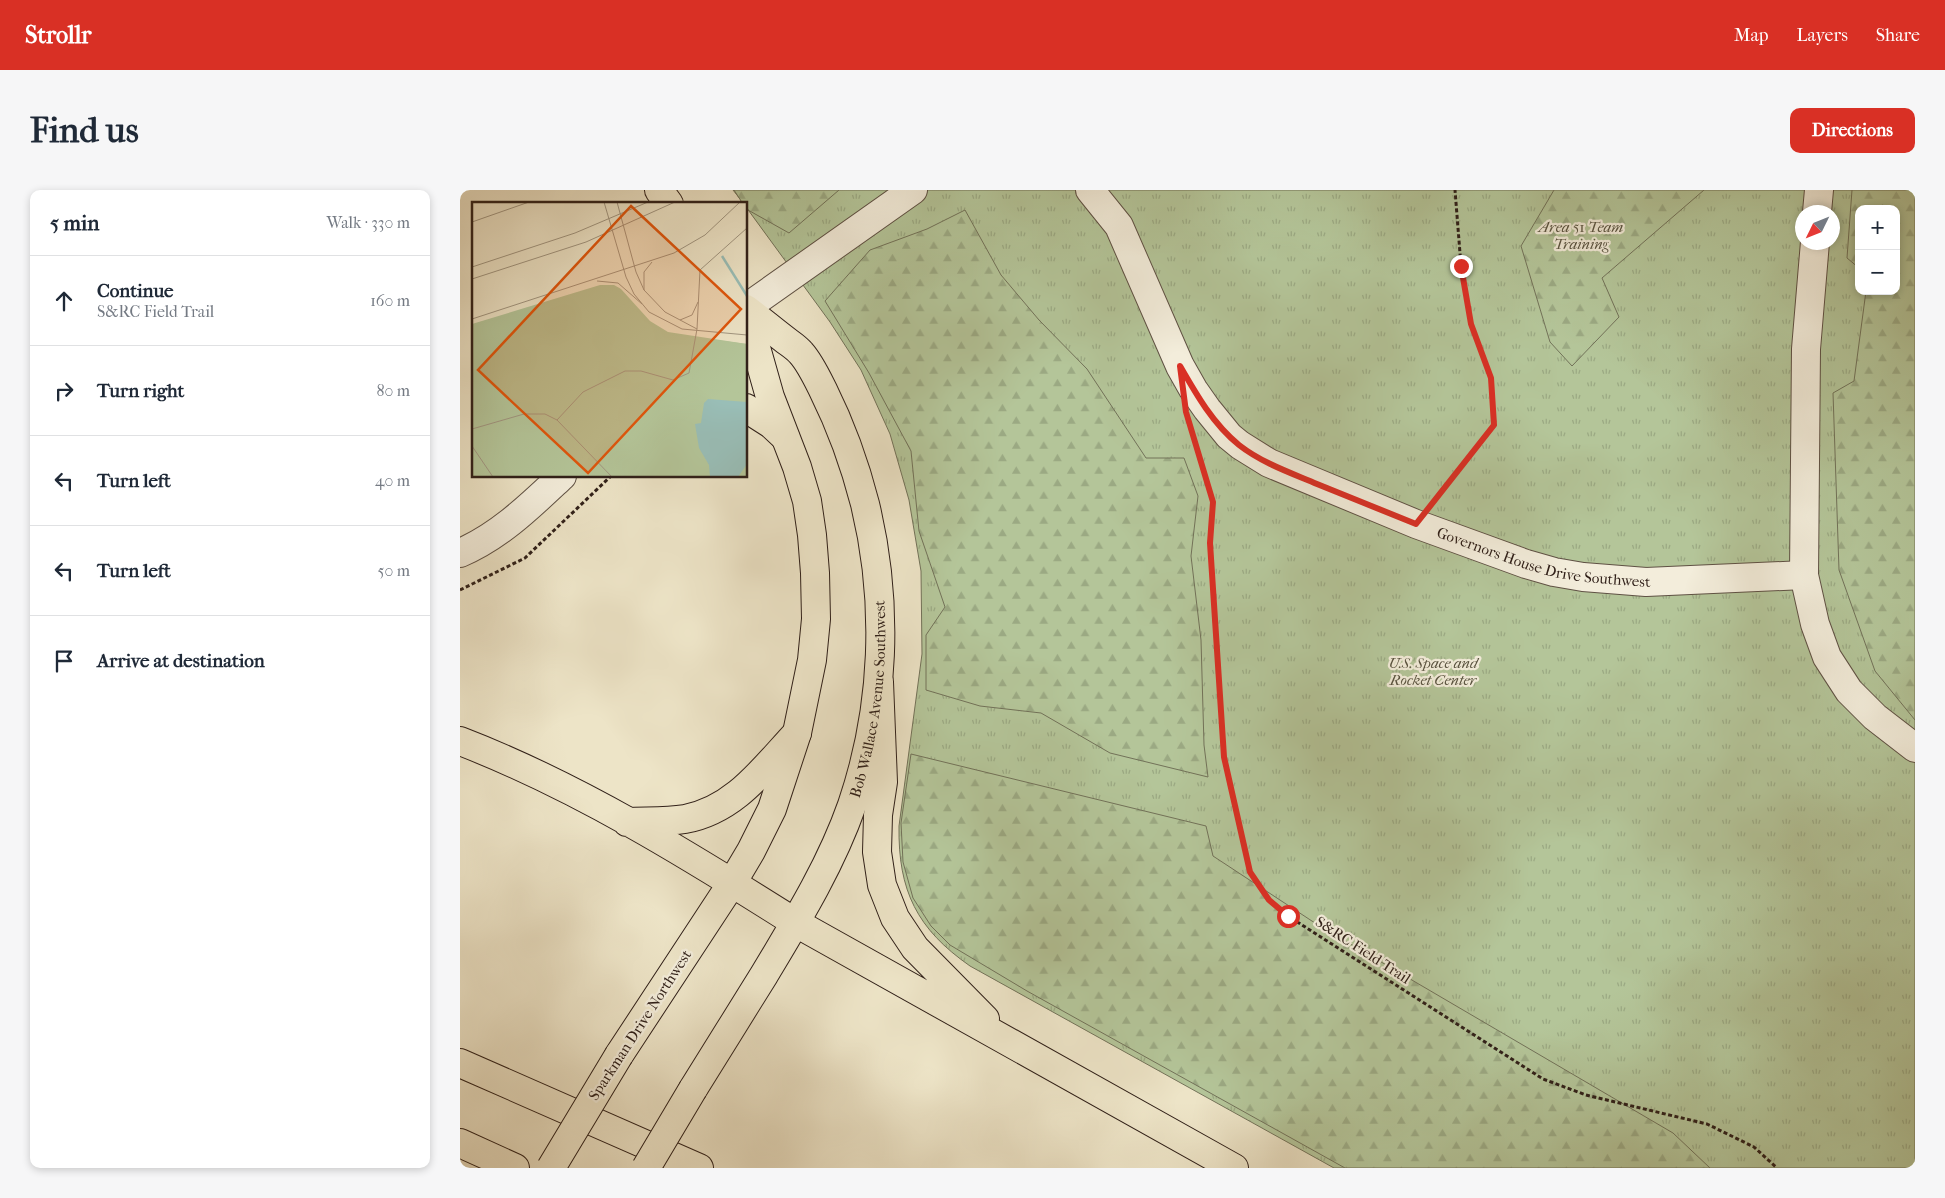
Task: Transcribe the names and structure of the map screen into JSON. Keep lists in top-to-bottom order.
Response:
{
  "streets": {
    "main road": ["Bob Wallace Avenue Southwest", "Sparkman Drive Northwest"],
    "street": ["Governors House Drive Southwest"],
    "path": ["S&RC Field Trail"]
  },
  "parks": ["Area 51 Team Training", "U.S. Space and Rocket Center"],
  "north": "bottom left",
  "page": {
    "header": "Strollr",
    "nav": ["Map", "Layers", "Share"],
    "buttons": "Directions",
    "title": "Find us",
    "heading": ["5 min", "Walk · 330 m"],
    "map_buttons": ["+", "−"],
    "list": [
      ["Continue", "S&RC Field Trail", "160 m"],
      ["Turn right", "80 m"],
      ["Turn left", "40 m"],
      ["Turn left", "50 m"],
      "Arrive at destination"
    ]
  }
}
